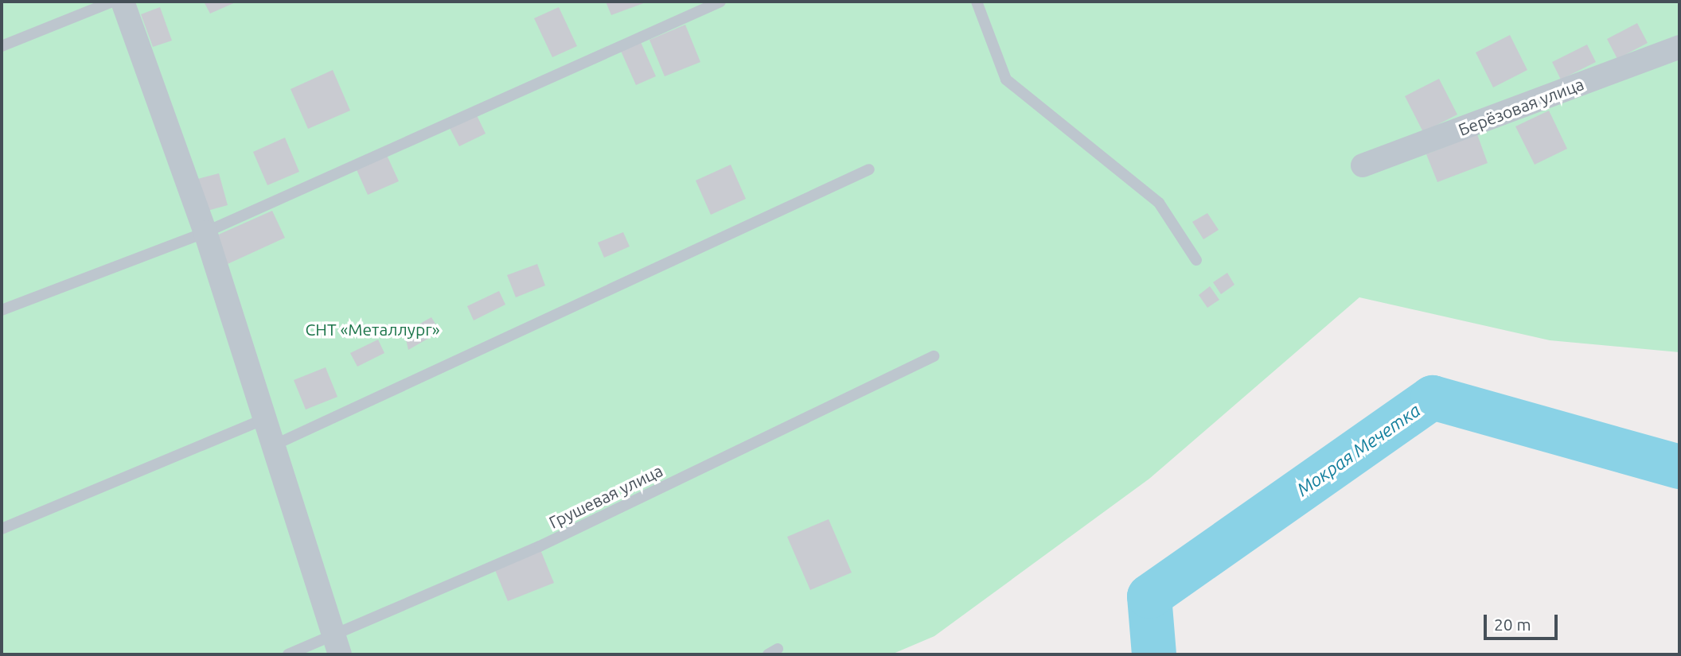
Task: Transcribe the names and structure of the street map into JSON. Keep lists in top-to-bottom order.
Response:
{
  "streets": {
    "street": ["Берёзовая улица"],
    "lane": ["Грушевая улица"]
  },
  "water": ["Мокрая Мечетка"],
  "parks": ["СНТ «Металлург»"],
  "scale_bar": "20 m"
}
